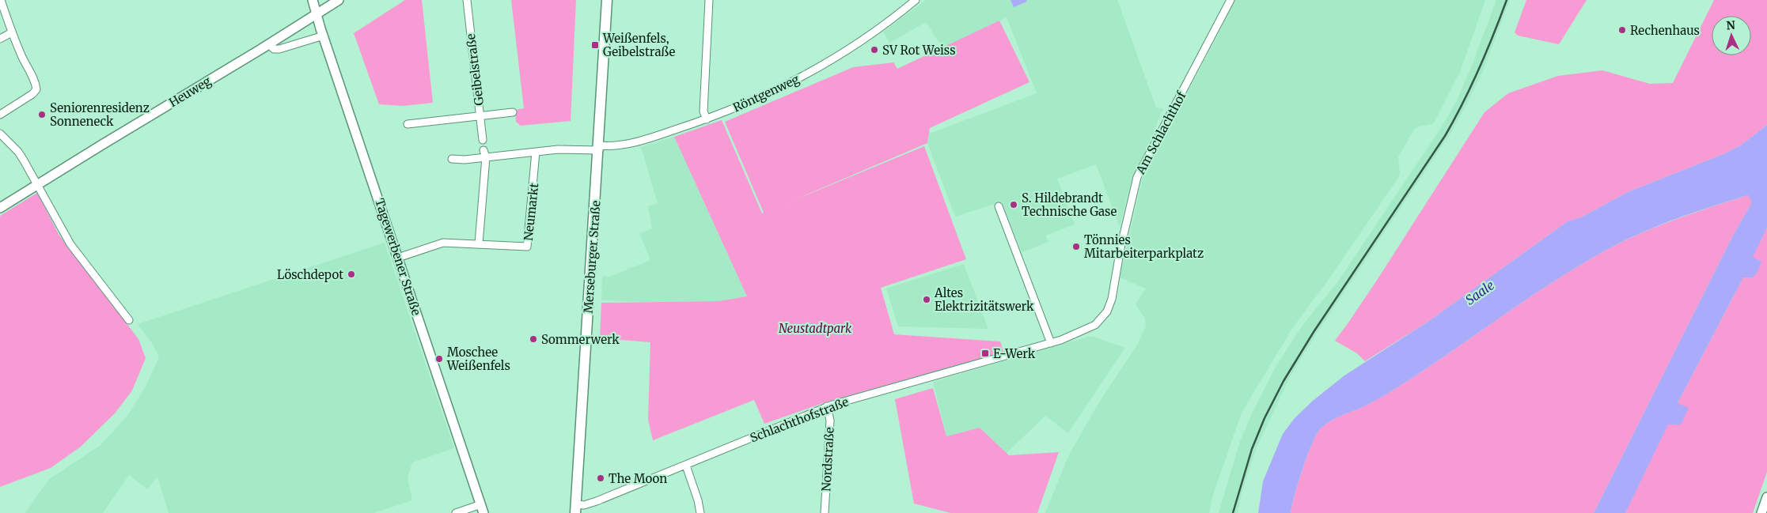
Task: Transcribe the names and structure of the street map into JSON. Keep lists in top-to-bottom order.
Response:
{
  "streets": {
    "main road": ["Merseburger Straße"],
    "street": [
      "Geibelstraße",
      "Heuweg",
      "Röntgenweg",
      "Am Schlachthof",
      "Neumarkt",
      "Tagewerbener Straße",
      "Schlachthofstraße",
      "Nordstraße"
    ]
  },
  "crossings": [
    ["Heuweg", "Tagewerbener Straße"],
    ["Röntgenweg", "Neumarkt"],
    ["Röntgenweg", "Merseburger Straße"],
    ["Am Schlachthof", "Schlachthofstraße"],
    ["Neumarkt", "Tagewerbener Straße"],
    ["Merseburger Straße", "Schlachthofstraße"],
    ["Schlachthofstraße", "Nordstraße"]
  ],
  "water": ["Saale"],
  "parks": ["Neustadtpark"],
  "places": {
    "other": [
      "Rechenhaus",
      "SV Rot Weiss",
      "Seniorenresidenz Sonneneck",
      "S. Hildebrandt Technische Gase",
      "Tönnies Mitarbeiterparkplatz",
      "Löschdepot",
      "Altes Elektrizitätswerk",
      "Sommerwerk",
      "Moschee Weißenfels",
      "The Moon"
    ],
    "transit": ["Weißenfels, Geibelstraße", "E-Werk"]
  },
  "north": "top"
}
